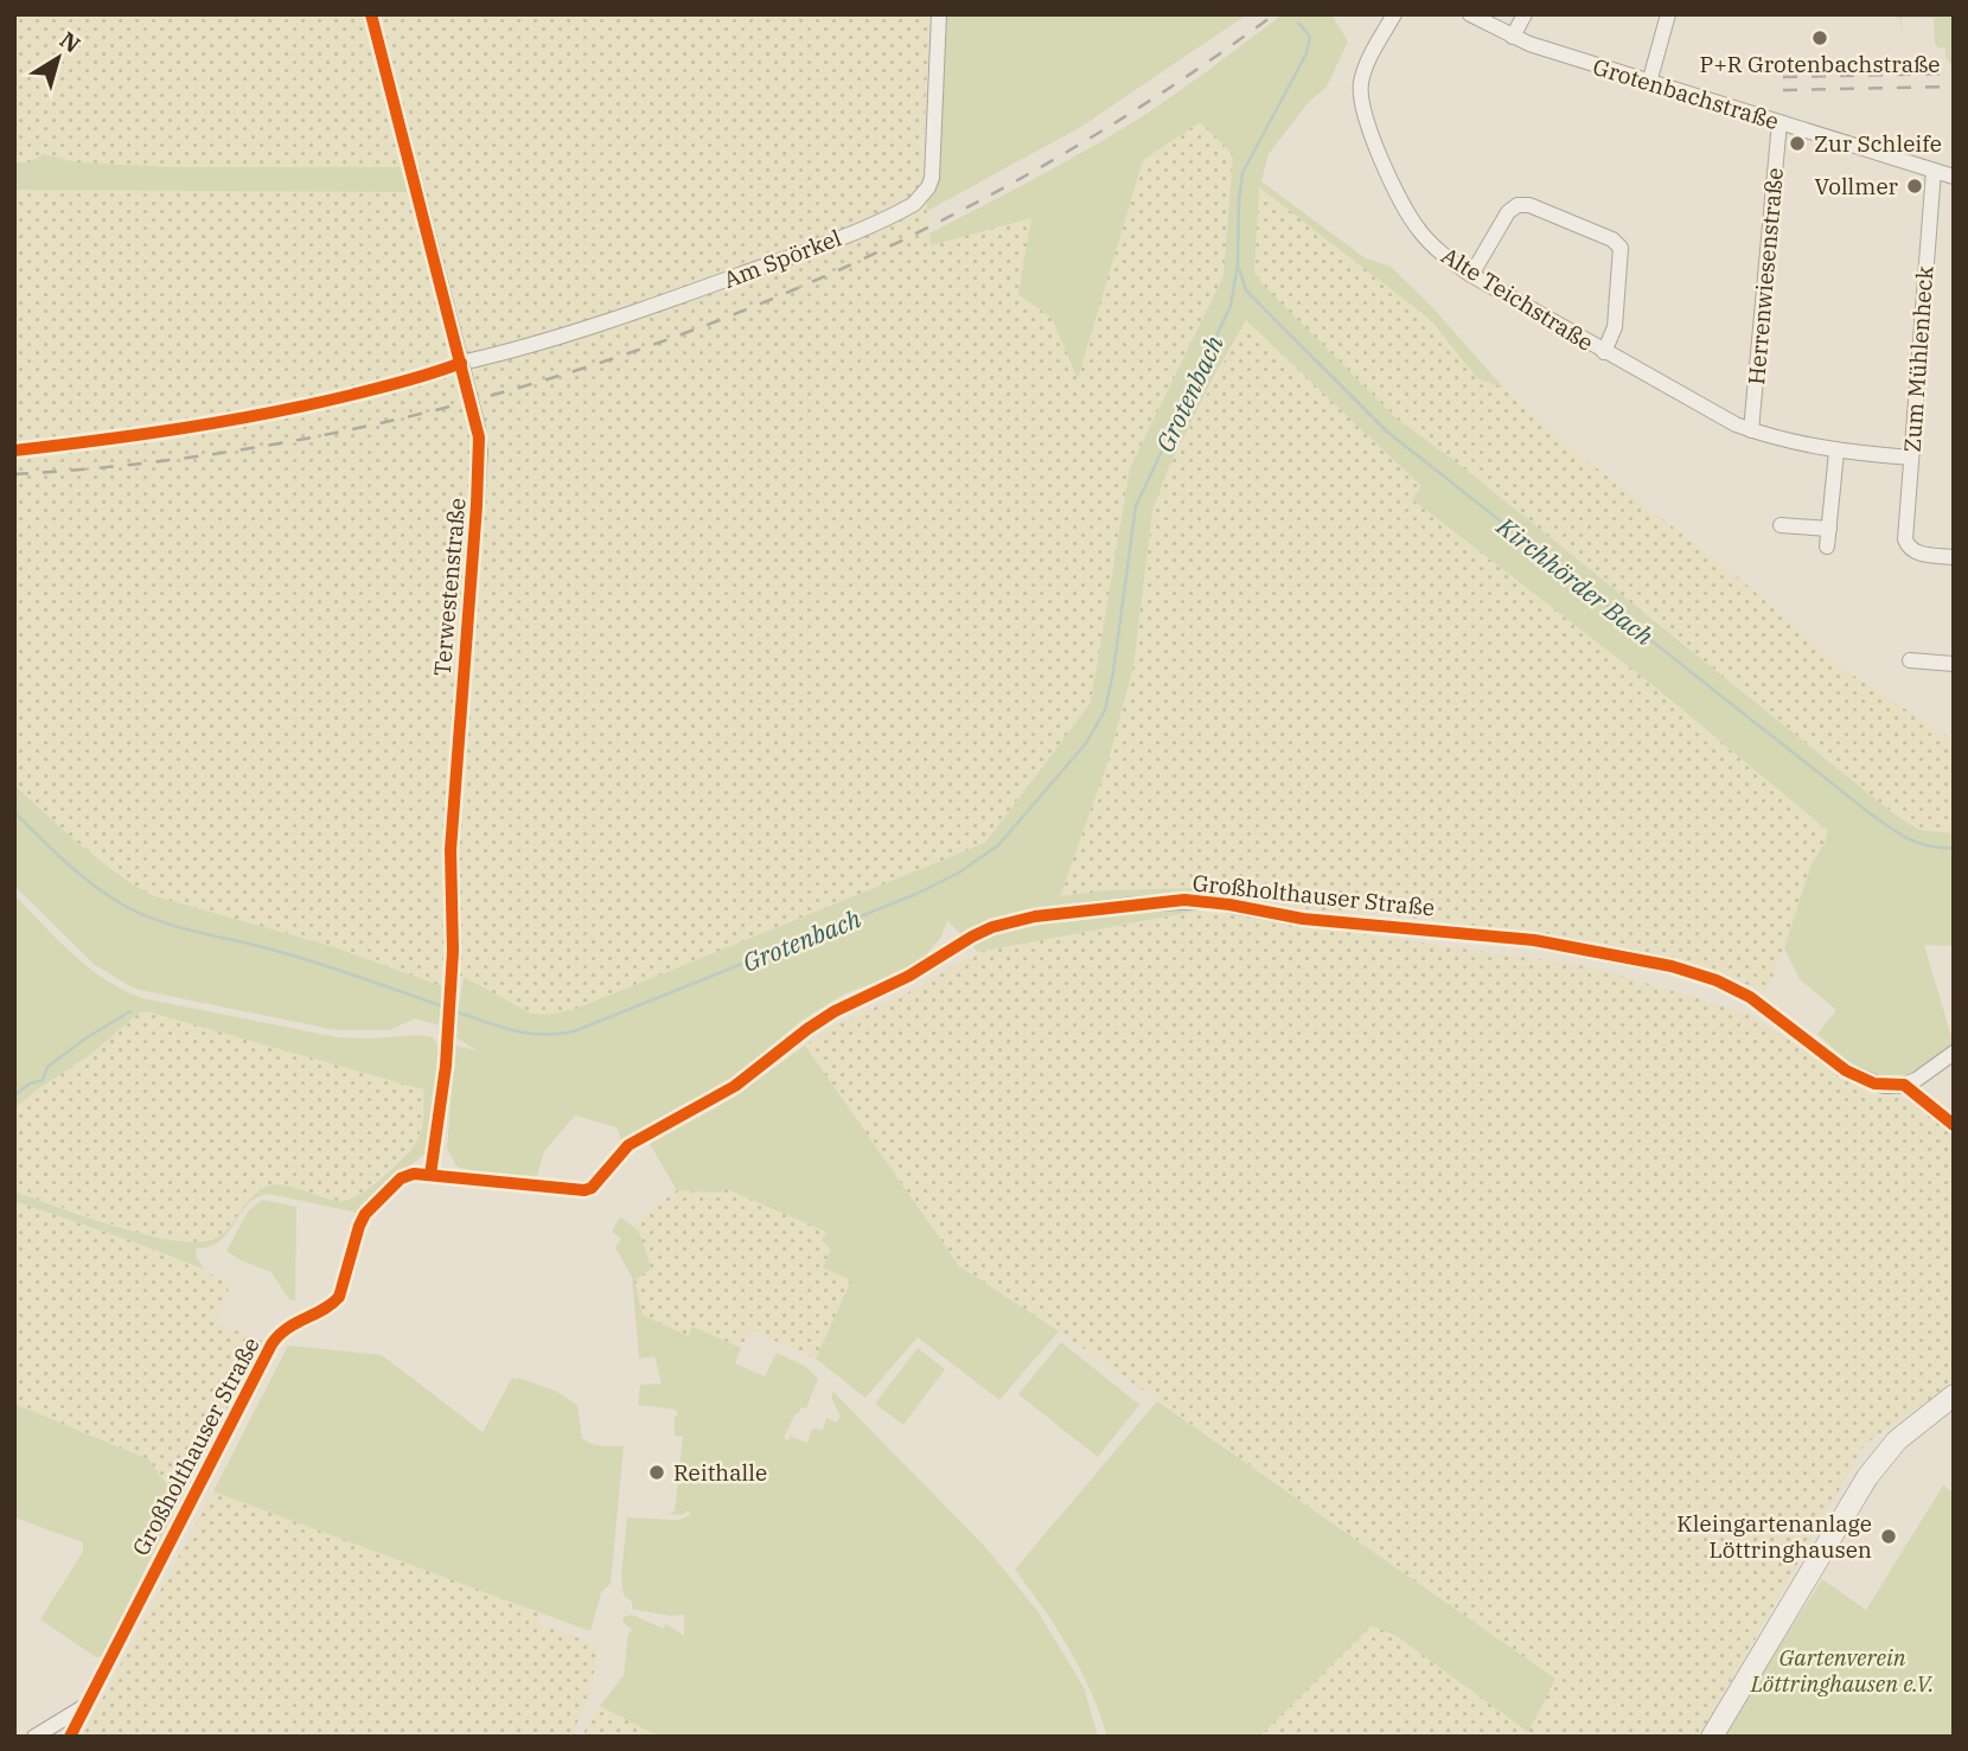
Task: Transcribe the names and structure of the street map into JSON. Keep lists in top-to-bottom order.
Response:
{
  "streets": {
    "street": [
      "Grotenbachstraße",
      "Am Spörkel",
      "Herrenwiesenstraße",
      "Alte Teichstraße",
      "Zum Mühlenheck",
      "Terwestenstraße",
      "Großholthauser Straße"
    ]
  },
  "crossings": [
    ["Grotenbachstraße", "Herrenwiesenstraße"],
    ["Grotenbachstraße", "Zum Mühlenheck"],
    ["Am Spörkel", "Terwestenstraße"],
    ["Herrenwiesenstraße", "Alte Teichstraße"],
    ["Alte Teichstraße", "Zum Mühlenheck"],
    ["Terwestenstraße", "Großholthauser Straße"]
  ],
  "water": ["Grotenbach", "Kirchhörder Bach"],
  "parks": ["Gartenverein Löttringhausen e.V."],
  "places": [
    "P+R Grotenbachstraße",
    "Zur Schleife",
    "Vollmer",
    "Reithalle",
    "Kleingartenanlage Löttringhausen"
  ],
  "north": "top right"
}
